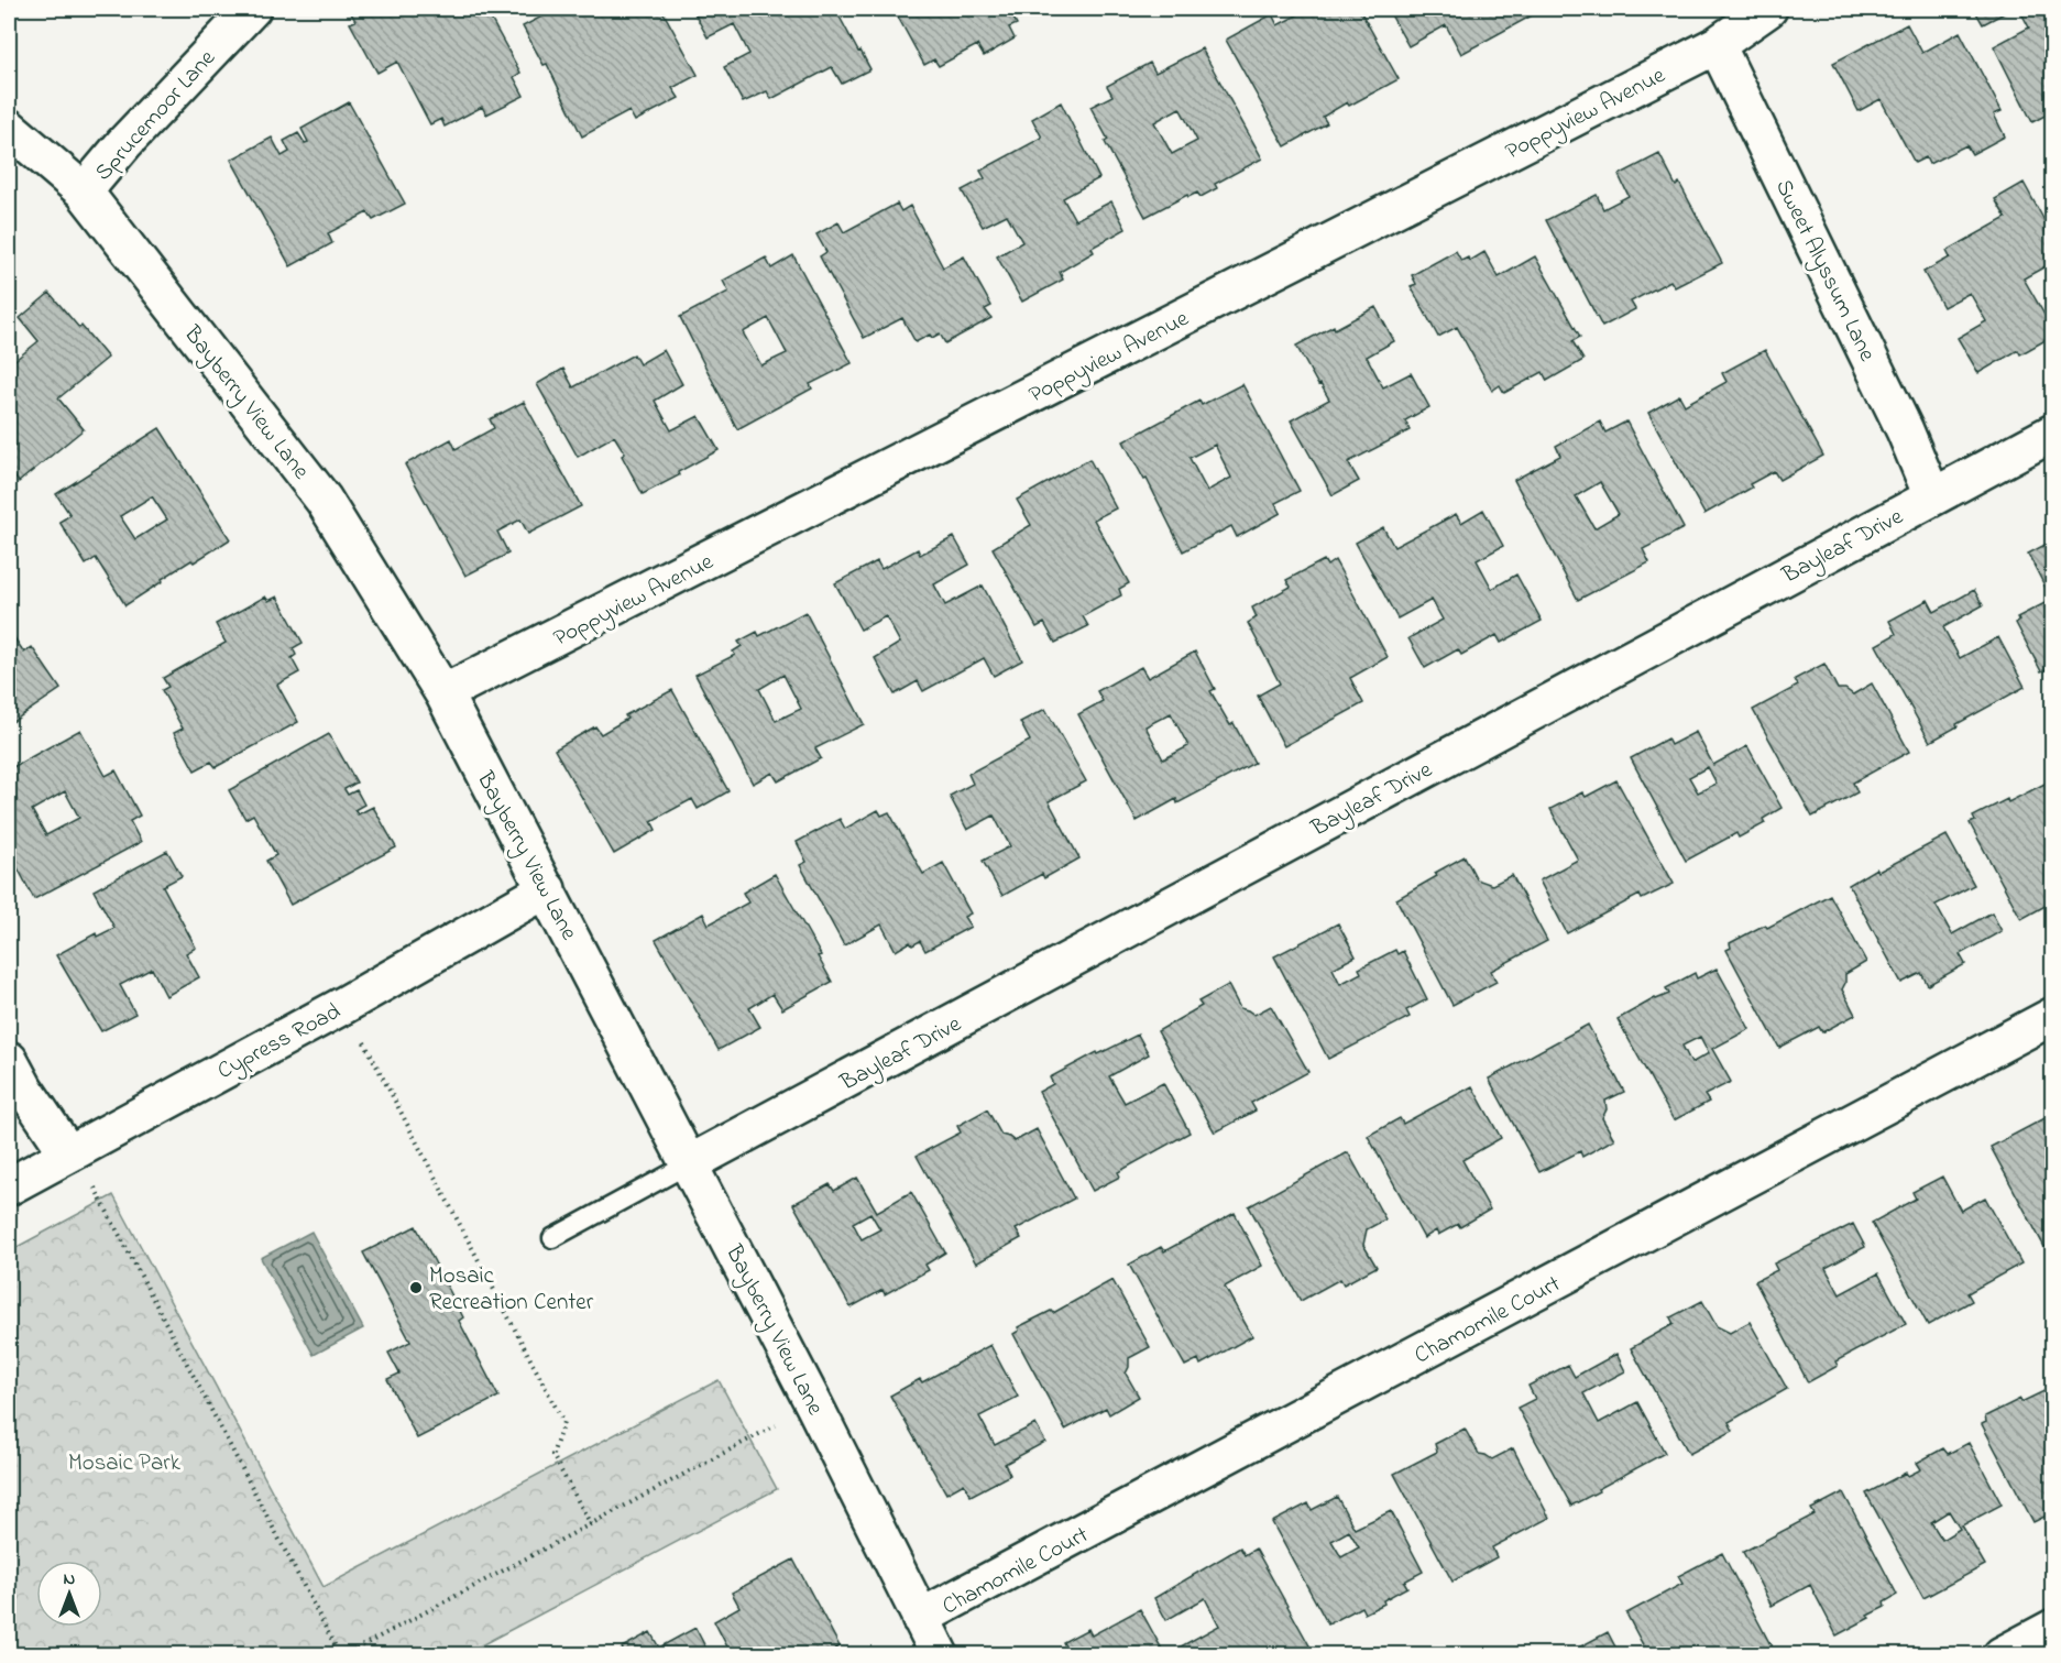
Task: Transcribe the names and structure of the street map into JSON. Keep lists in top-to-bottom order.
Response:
{
  "streets": {
    "street": [
      "Poppyview Avenue",
      "Sprucemoor Lane",
      "Sweet Alyssum Lane",
      "Bayberry View Lane",
      "Bayleaf Drive",
      "Cypress Road",
      "Chamomile Court"
    ]
  },
  "crossings": [
    ["Poppyview Avenue", "Sweet Alyssum Lane"],
    ["Poppyview Avenue", "Bayberry View Lane"],
    ["Sprucemoor Lane", "Bayberry View Lane"],
    ["Sweet Alyssum Lane", "Bayleaf Drive"],
    ["Bayberry View Lane", "Bayleaf Drive"],
    ["Bayberry View Lane", "Cypress Road"],
    ["Bayberry View Lane", "Chamomile Court"]
  ],
  "parks": ["Mosaic Park"],
  "places": ["Mosaic Recreation Center"],
  "north": "top"
}
